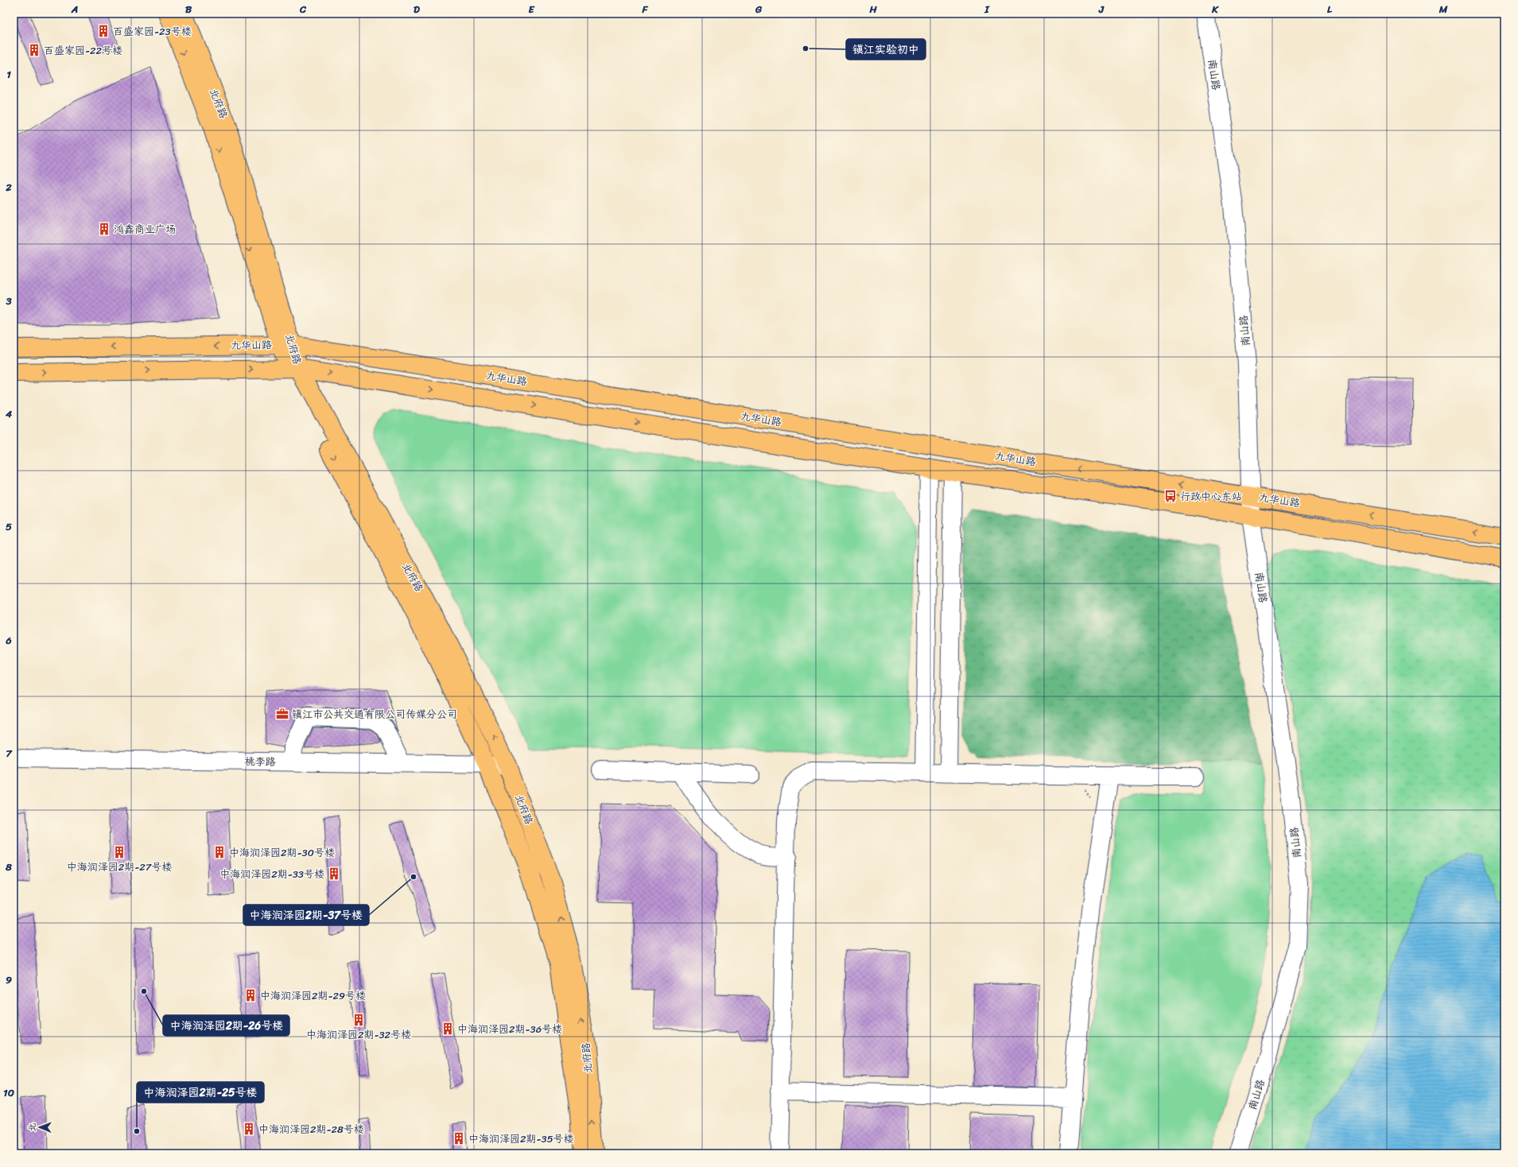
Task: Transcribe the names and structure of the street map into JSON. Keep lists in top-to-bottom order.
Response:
{
  "streets": {
    "main road": ["北府路", "九华山路"],
    "street": ["南山路", "桃李路"]
  },
  "crossings": [
    ["南山路", "九华山路"],
    ["北府路", "九华山路"],
    ["北府路", "桃李路"]
  ],
  "places": {
    "building": [
      "百盛家园-23号楼",
      "百盛家园-22号楼",
      "鸿鑫商业广场",
      "中海润泽园2期-27号楼",
      "中海润泽园2期-30号楼",
      "中海润泽园2期-33号楼",
      "中海润泽园2期-29号楼",
      "中海润泽园2期-32号楼",
      "中海润泽园2期-36号楼",
      "中海润泽园2期-28号楼",
      "中海润泽园2期-35号楼"
    ],
    "other": [
      "镇江实验初中",
      "中海润泽园2期-37号楼",
      "中海润泽园2期-26号楼",
      "中海润泽园2期-25号楼"
    ],
    "bus stop": ["行政中心东站"],
    "office": ["镇江市公共交通有限公司传媒分公司"]
  },
  "north": "left",
  "grid": {
    "columns": [
      "A",
      "B",
      "C",
      "D",
      "E",
      "F",
      "G",
      "H",
      "I",
      "J",
      "K",
      "L",
      "M"
    ],
    "rows": [
      "1",
      "2",
      "3",
      "4",
      "5",
      "6",
      "7",
      "8",
      "9",
      "10"
    ]
  }
}
